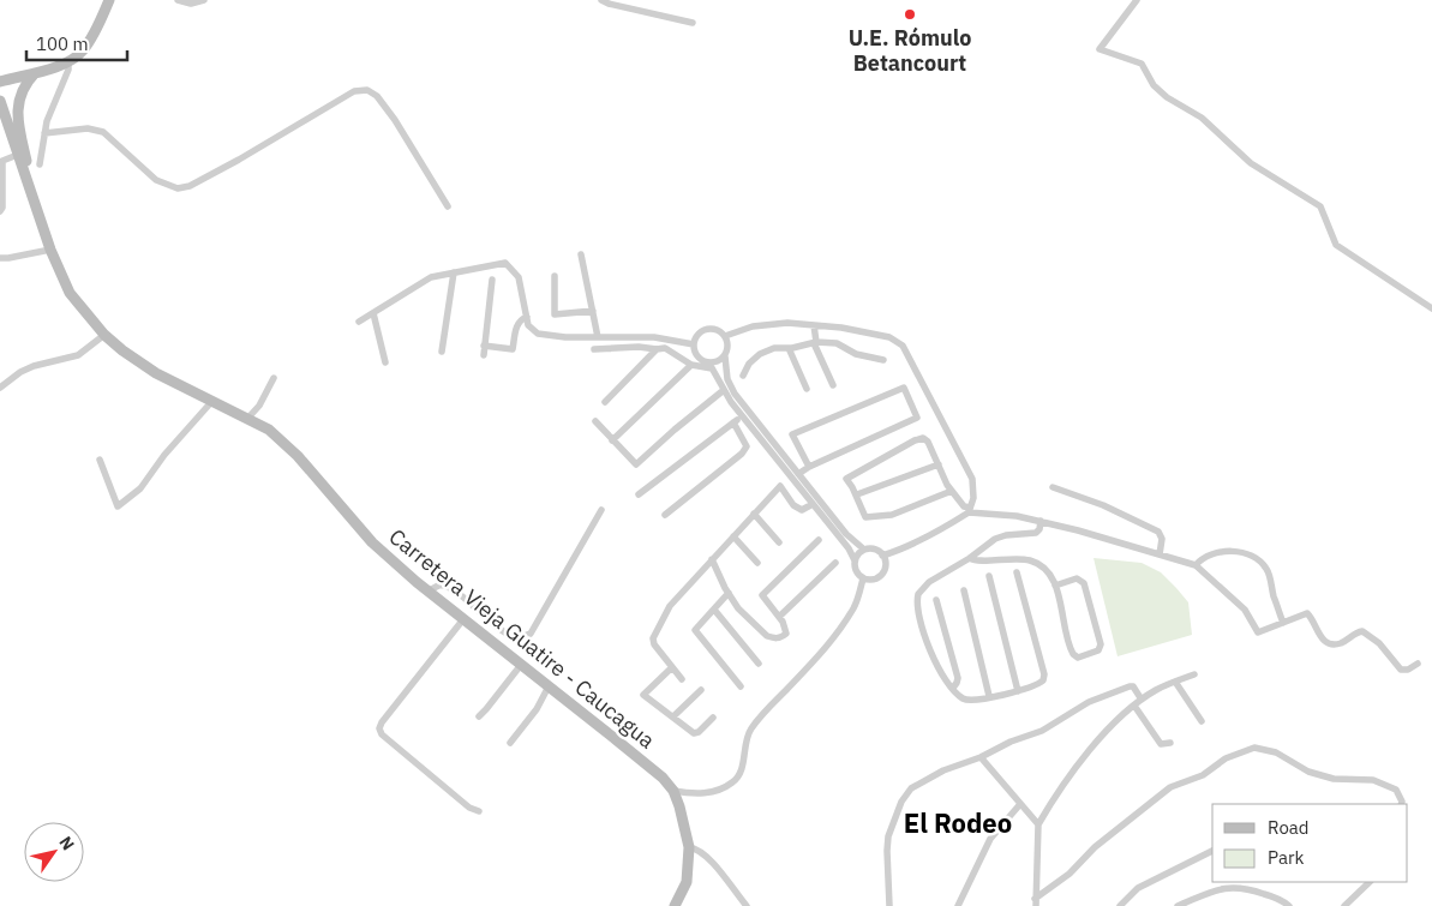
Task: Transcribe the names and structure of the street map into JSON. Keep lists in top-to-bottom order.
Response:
{
  "streets": {
    "main road": ["Carretera Vieja Guatire - Caucagua"]
  },
  "districts": ["El Rodeo"],
  "places": ["U.E. Rómulo Betancourt"],
  "legend": ["Road", "Park"],
  "scale_bar": "100 m",
  "north": "top right"
}
